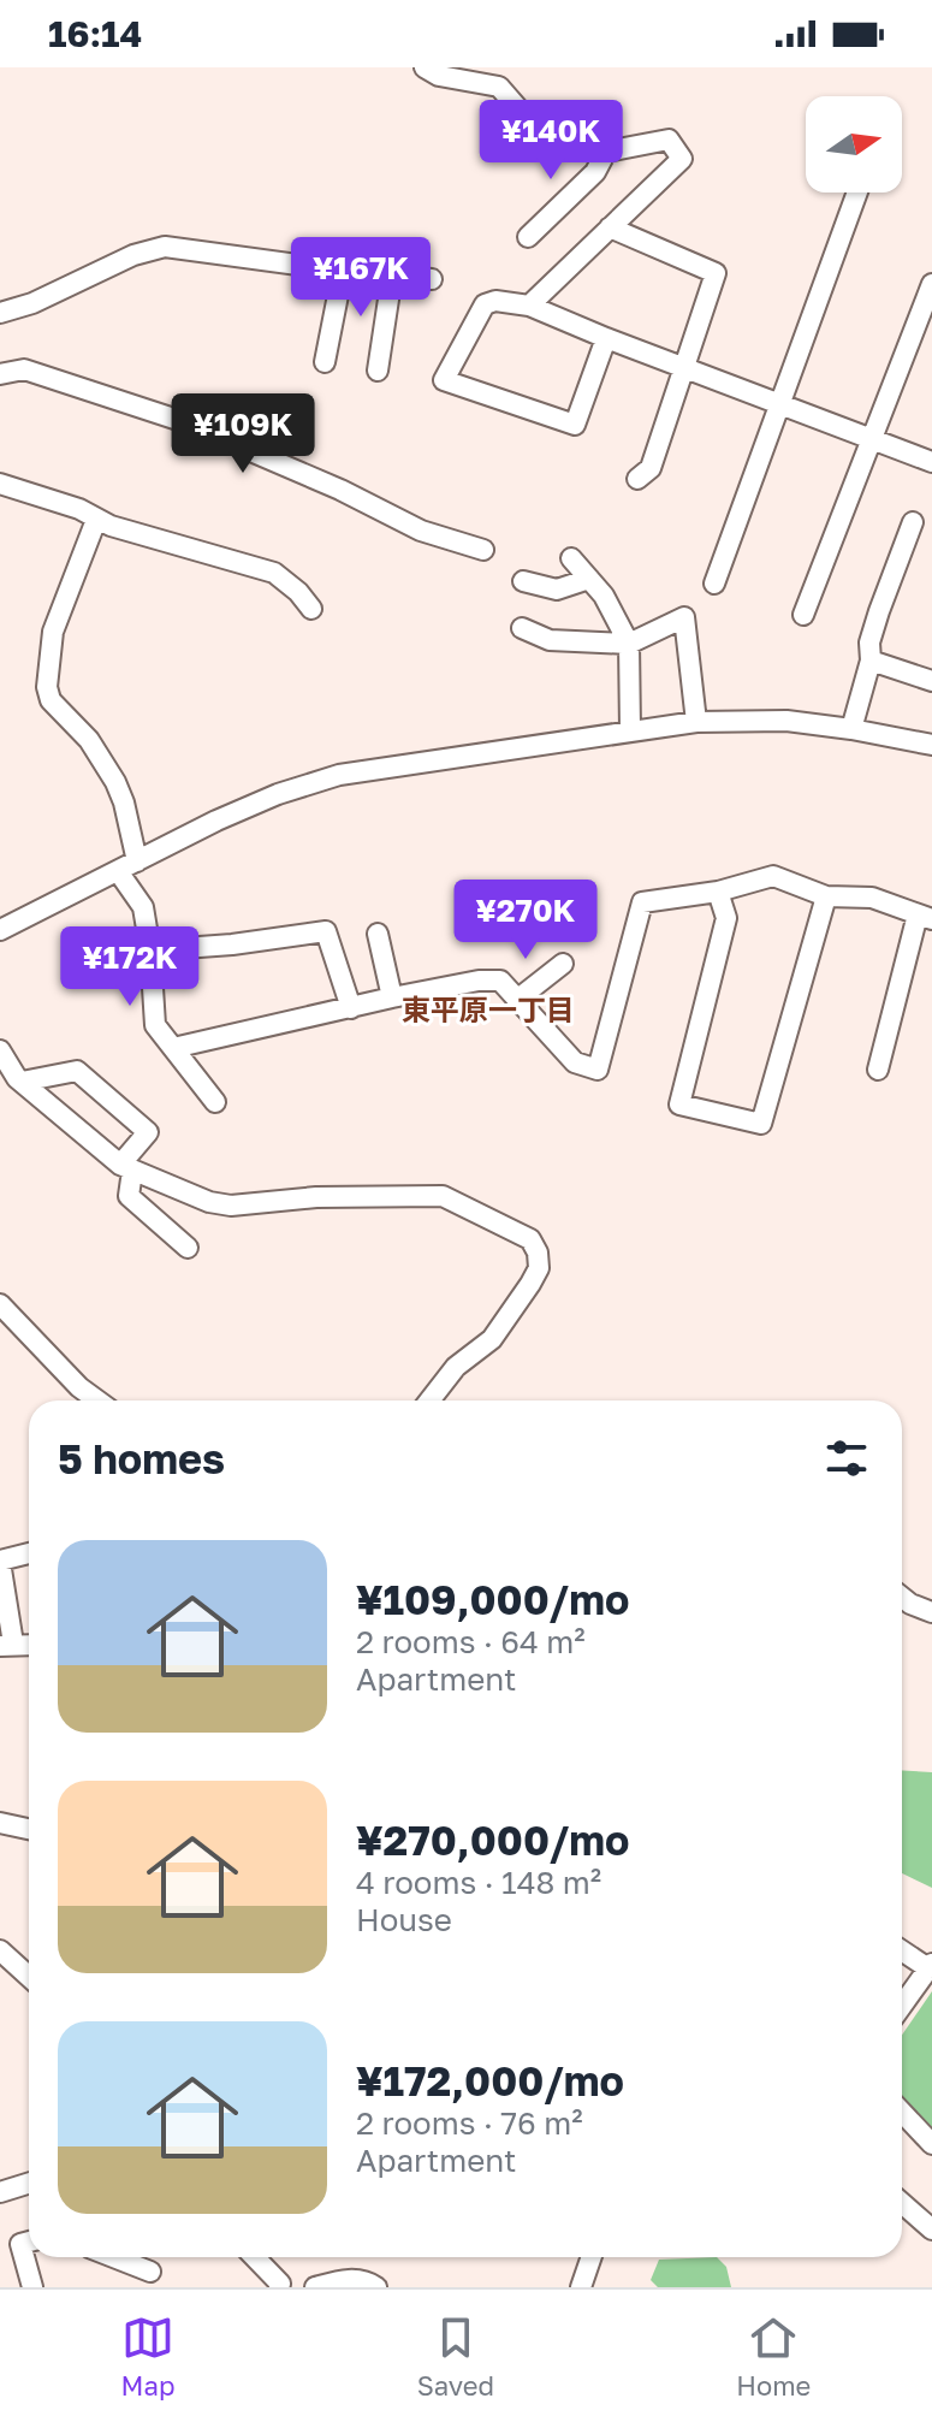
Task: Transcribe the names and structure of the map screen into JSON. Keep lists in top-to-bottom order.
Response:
{
  "districts": ["東平原一丁目"],
  "north": "right",
  "page": {
    "status": "16:14",
    "price": [
      "¥140K",
      "¥167K",
      "¥109K",
      "¥270K",
      "¥172K"
    ],
    "heading": "5 homes",
    "list": [
      {
        "name": "¥109,000/mo",
        "note": "2 rooms · 64 m² · Apartment"
      },
      {
        "name": "¥270,000/mo",
        "note": "4 rooms · 148 m² · House"
      },
      {
        "name": "¥172,000/mo",
        "note": "2 rooms · 76 m² · Apartment"
      }
    ],
    "tabs": ["Map", "Saved", "Home"]
  }
}
